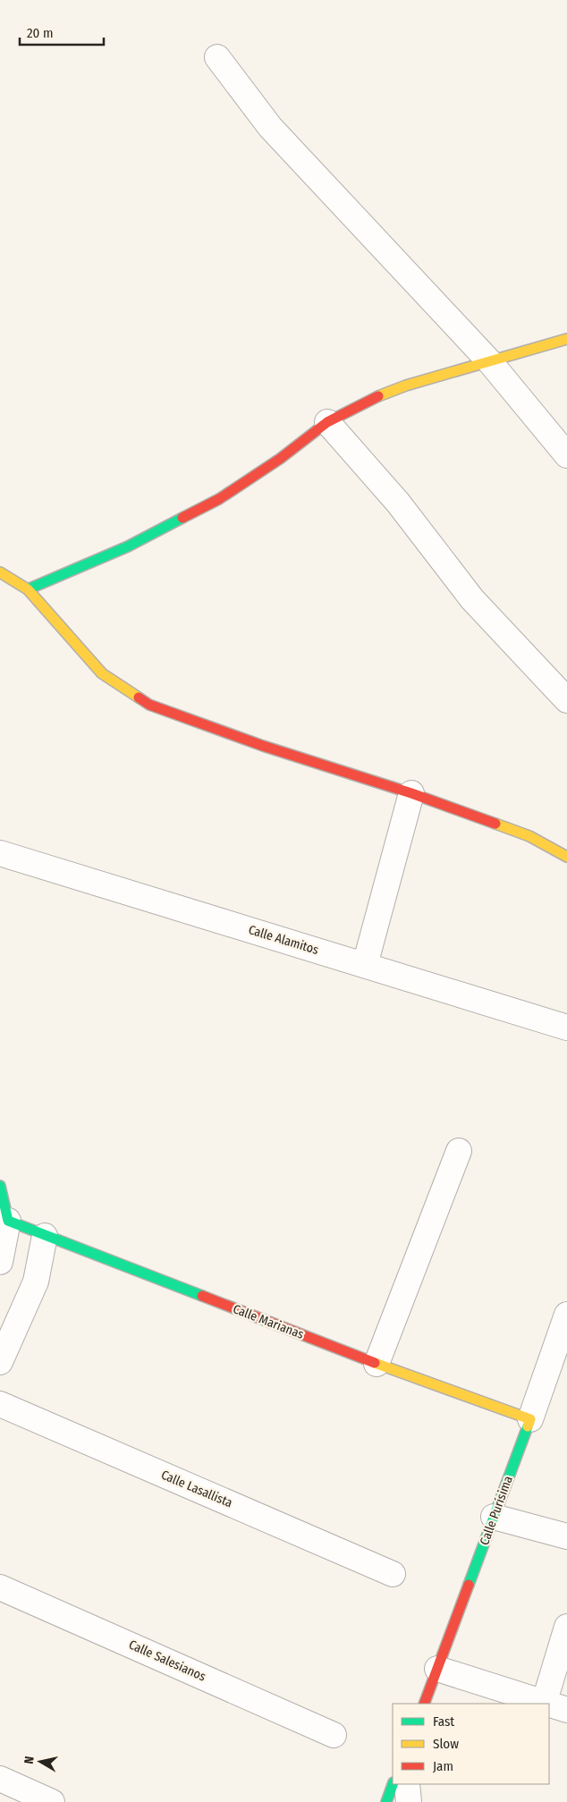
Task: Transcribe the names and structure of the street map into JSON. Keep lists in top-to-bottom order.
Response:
{
  "streets": {
    "street": [
      "Calle Alamitos",
      "Calle Marianas",
      "Calle Lasallista",
      "Calle Purísima",
      "Calle Salesianos"
    ]
  },
  "crossings": [
    ["Calle Marianas", "Calle Purísima"]
  ],
  "legend": ["Fast", "Slow", "Jam"],
  "scale_bar": "20 m",
  "north": "left"
}
